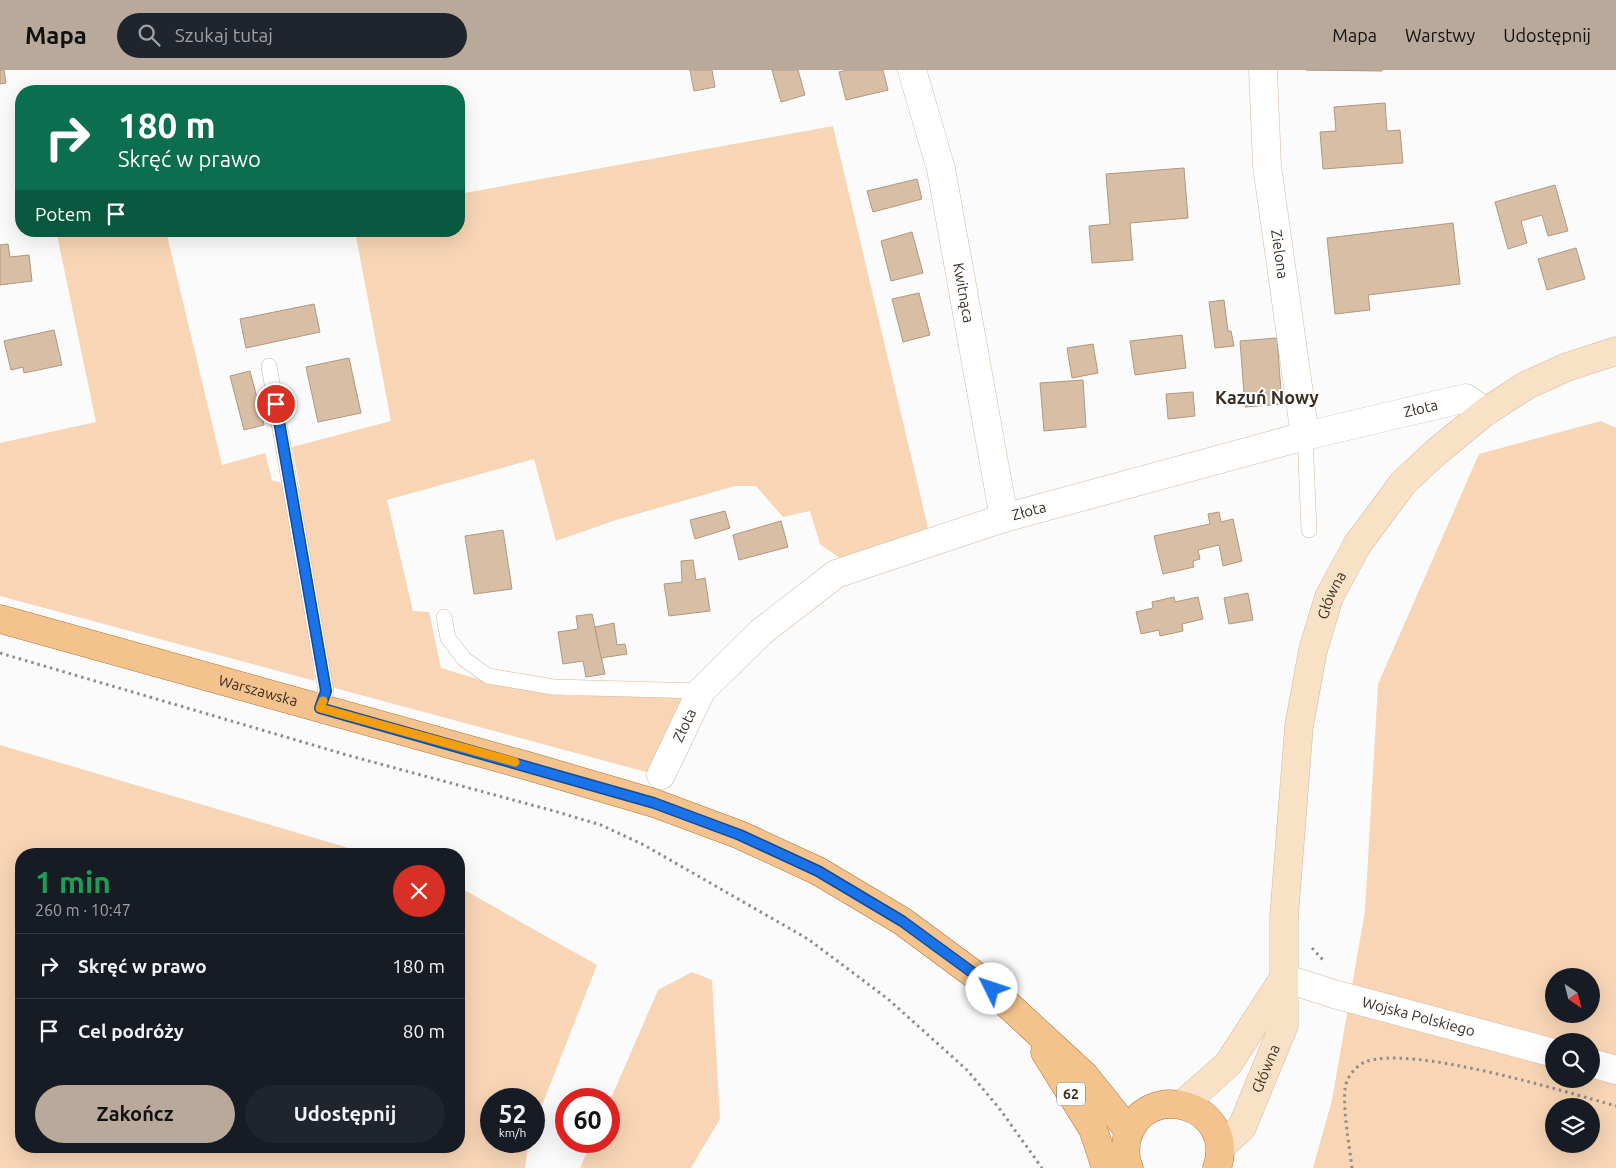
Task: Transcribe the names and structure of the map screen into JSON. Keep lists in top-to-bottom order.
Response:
{
  "streets": {
    "main road": ["Główna", "Warszawska", "62"],
    "street": [
      "Zielona",
      "Kwitnąca",
      "Złota",
      "Wojska Polskiego"
    ]
  },
  "crossings": [
    ["Zielona", "Złota"],
    ["Kwitnąca", "Złota"],
    ["Złota", "Główna"],
    ["Główna", "Wojska Polskiego"],
    ["Warszawska", "62"]
  ],
  "districts": ["Kazuń Nowy"],
  "north": "bottom right",
  "page": {
    "header": "Mapa",
    "search": "Szukaj tutaj",
    "nav": ["Mapa", "Warstwy", "Udostępnij"],
    "turn": ["180 m", "Skręć w prawo"],
    "then": "Potem",
    "heading": ["1 min", "260 m · 10:47"],
    "list": [
      {
        "name": "Skręć w prawo",
        "value": "180 m"
      },
      {
        "name": "Cel podróży",
        "value": "80 m"
      }
    ],
    "buttons": ["Zakończ", "Udostępnij"],
    "speed": "52 km/h",
    "limit": "60"
  }
}
